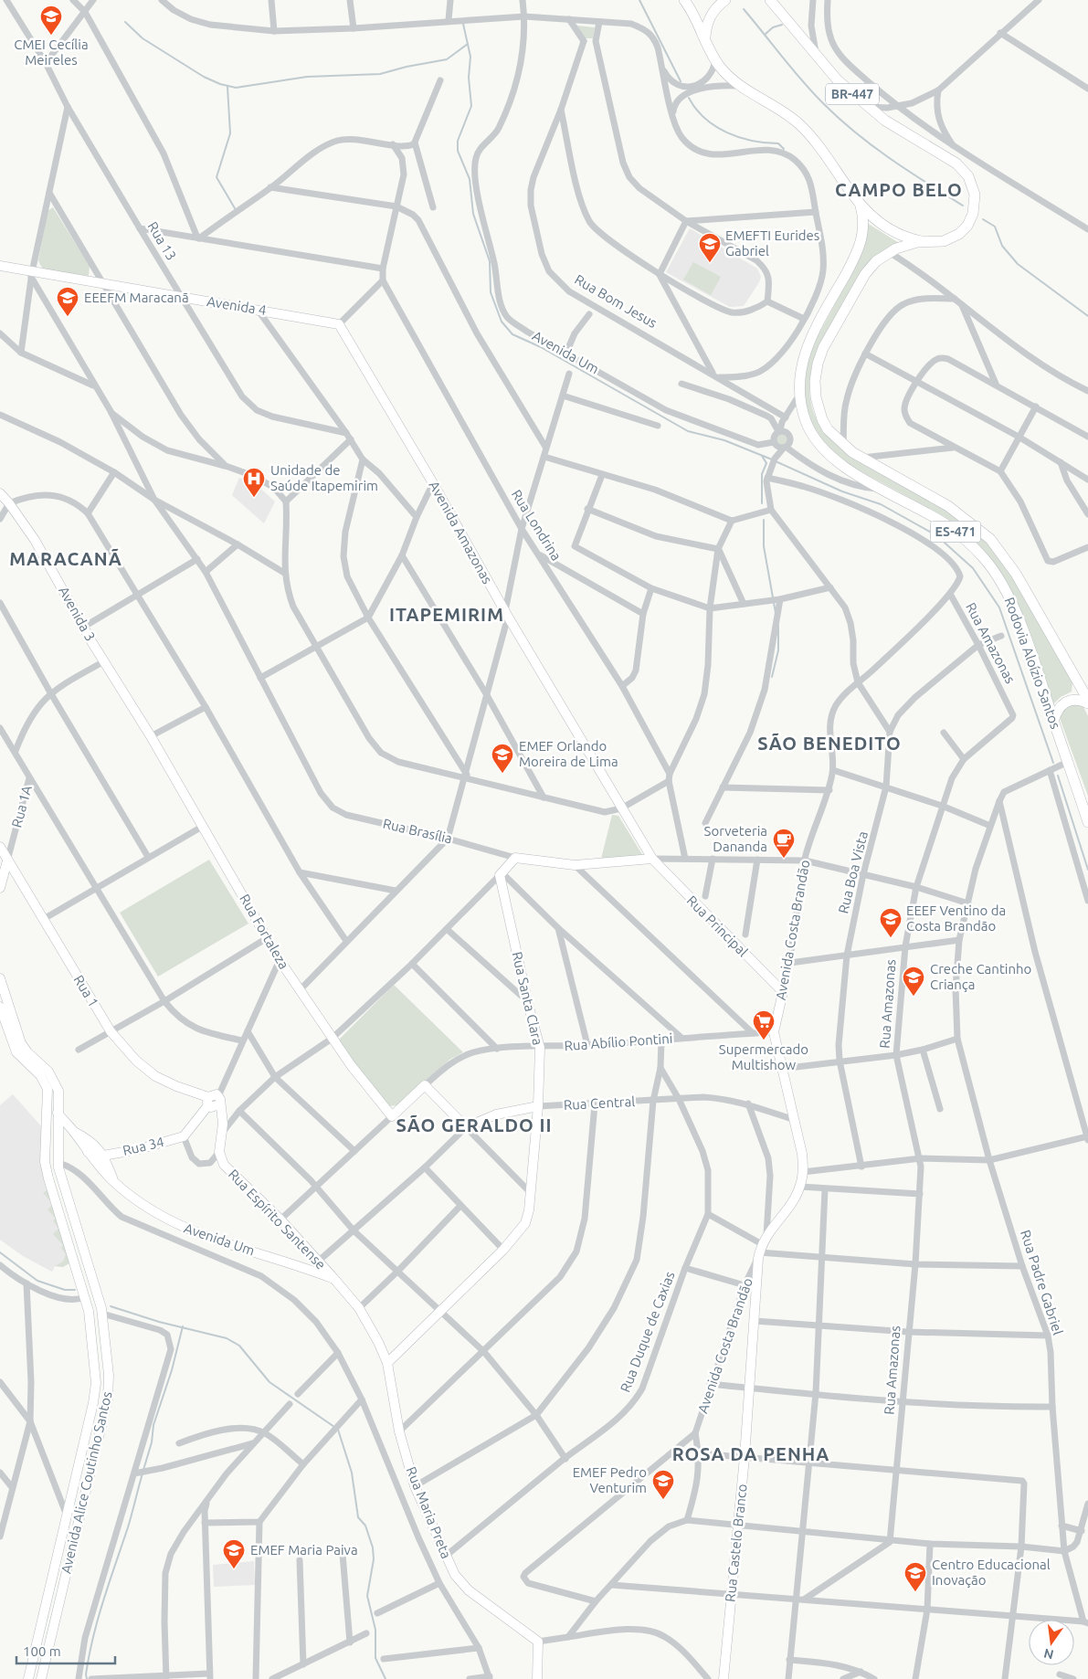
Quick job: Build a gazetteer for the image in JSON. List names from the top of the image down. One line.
{"streets":{"main road":["BR-447","ES-471","Rodovia Aloízio Santos"],"street":["Rua 13","Rua Bom Jesus","Avenida 4","Avenida Um","Rua Londrina","Avenida Amazonas","Avenida 3","Rua Amazonas","Rua 1A","Rua Brasília","Rua Boa Vista","Rua Principal","Avenida Costa Brandão","Rua Fortaleza","Rua 1","Rua Santa Clara","Rua Abílio Pontini","Rua Central","Rua 34","Rua Espírito Santense","Rua Padre Gabriel","Rua Duque de Caxias","Avenida Alice Coutinho Santos","Rua Maria Preta","Rua Castelo Branco"]},"crossings":[["BR-447","Rodovia Aloízio Santos"],["Rua 13","Avenida 4"],["Avenida 4","Avenida Amazonas"],["Avenida Um","Rua 34"],["Avenida Um","Rua Espírito Santense"],["Avenida Um","Avenida Alice Coutinho Santos"],["Avenida Um","Rua Maria Preta"],["Avenida Amazonas","Rua Brasília"],["Avenida Amazonas","Rua Principal"],["Avenida 3","Rua Fortaleza"],["Rua Amazonas","Rua Boa Vista"],["Rua Amazonas","Avenida Costa Brandão"],["Rua 1A","Rua 1"],["Rua Brasília","Rua Principal"],["Rua Principal","Avenida Costa Brandão"],["Avenida Costa Brandão","Rua Abílio Pontini"],["Avenida Costa Brandão","Rua Central"],["Avenida Costa Brandão","Rua Castelo Branco"],["Rua Fortaleza","Rua Abílio Pontini"],["Rua Santa Clara","Rua Abílio Pontini"],["Rua Santa Clara","Rua Central"],["Rua Santa Clara","Rua Maria Preta"],["Rua Abílio Pontini","Rua Espírito Santense"],["Rua Central","Rua Espírito Santense"],["Rua Central","Rua Duque de Caxias"],["Rua Espírito Santense","Rua Maria Preta"],["Rua Duque de Caxias","Rua Maria Preta"]],"districts":["CAMPO BELO","MARACANÃ","ITAPEMIRIM","SÃO BENEDITO","SÃO GERALDO II","ROSA DA PENHA"],"places":{"school or university":["CMEI Cecília Meireles","EMEFTI Eurides Gabriel","EEEFM Maracanã","EMEF Orlando Moreira de Lima","EEEF Ventino da Costa Brandão","Creche Cantinho Criança","EMEF Pedro Venturim","EMEF Maria Paiva","Centro Educacional Inovação"],"hospital":["Unidade de Saúde Itapemirim"],"cafe":["Sorveteria Dananda"],"supermarket":["Supermercado Multishow"]},"scale_bar":"100 m","north":"bottom"}
